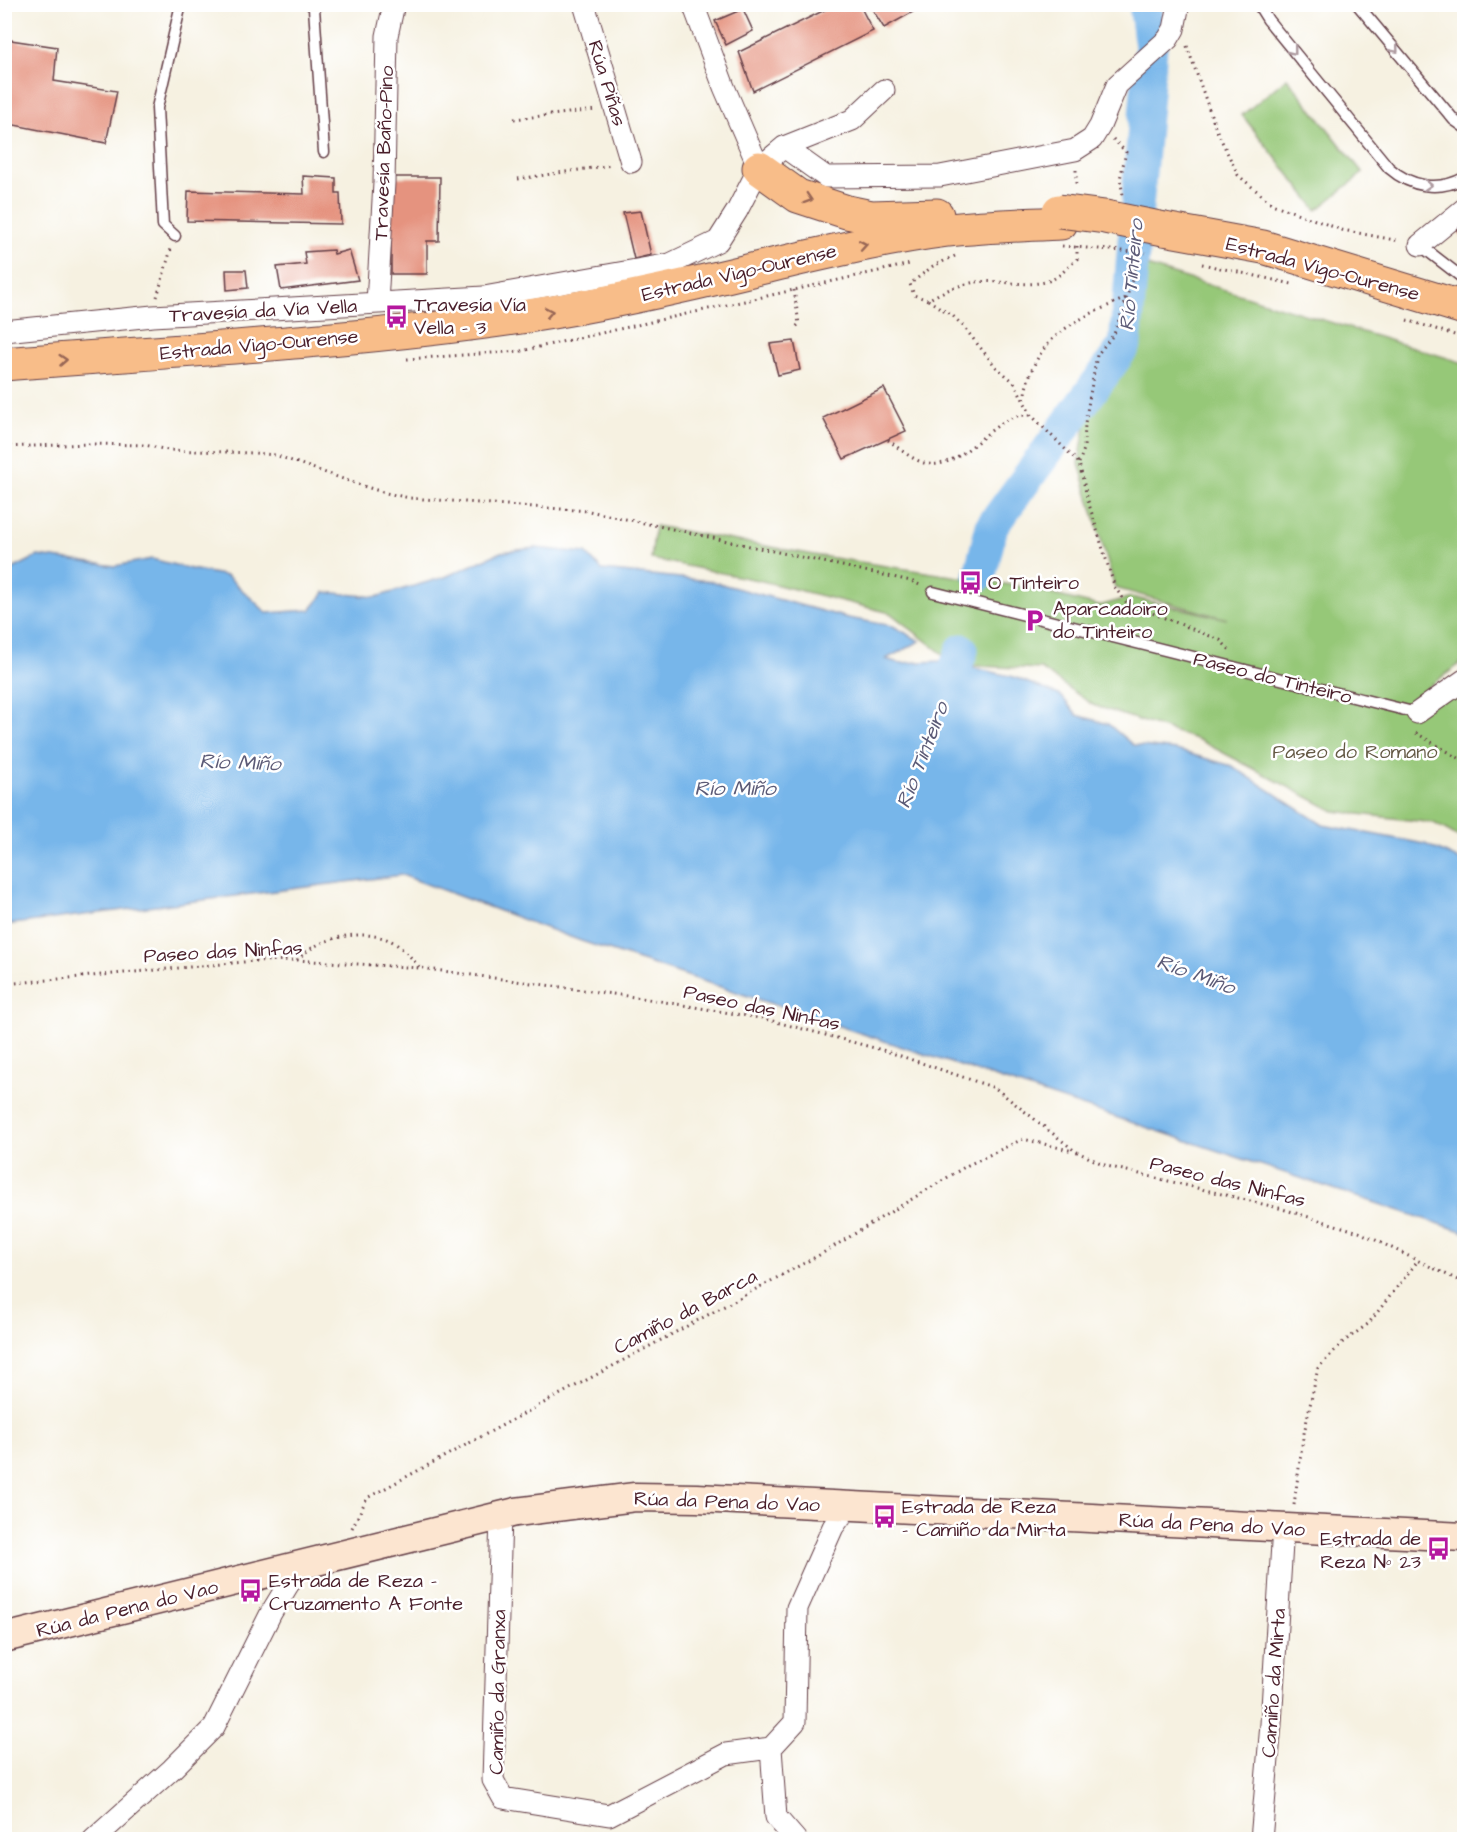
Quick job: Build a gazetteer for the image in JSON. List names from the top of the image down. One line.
{"streets":{"highway":["Estrada Vigo-Ourense"],"main road":["Rúa da Pena do Vao"],"street":["Rúa Piñas","Travesía Baño-Pino","Travesía da Vía Vella","Camiño da Mirta","Camiño da Granxa"],"lane":["Paseo do Tinteiro"],"path":["Paseo das Ninfas","Camiño da Barca"]},"crossings":[["Travesía Baño-Pino","Travesía da Vía Vella"],["Paseo das Ninfas","Camiño da Barca"],["Camiño da Barca","Rúa da Pena do Vao"],["Rúa da Pena do Vao","Camiño da Mirta"],["Rúa da Pena do Vao","Camiño da Granxa"]],"one_way":["Estrada Vigo-Ourense"],"water":["Río Tinteiro","Río Miño"],"parks":["Paseo do Romano"],"places":{"bus stop":["Travesía Vía Vella - 3","O Tinteiro","Estrada de Reza - Camiño da Mirta","Estrada de Reza Nº 23","Estrada de Reza - Cruzamento A Fonte"],"parking":["Aparcadoiro do Tinteiro"]}}
